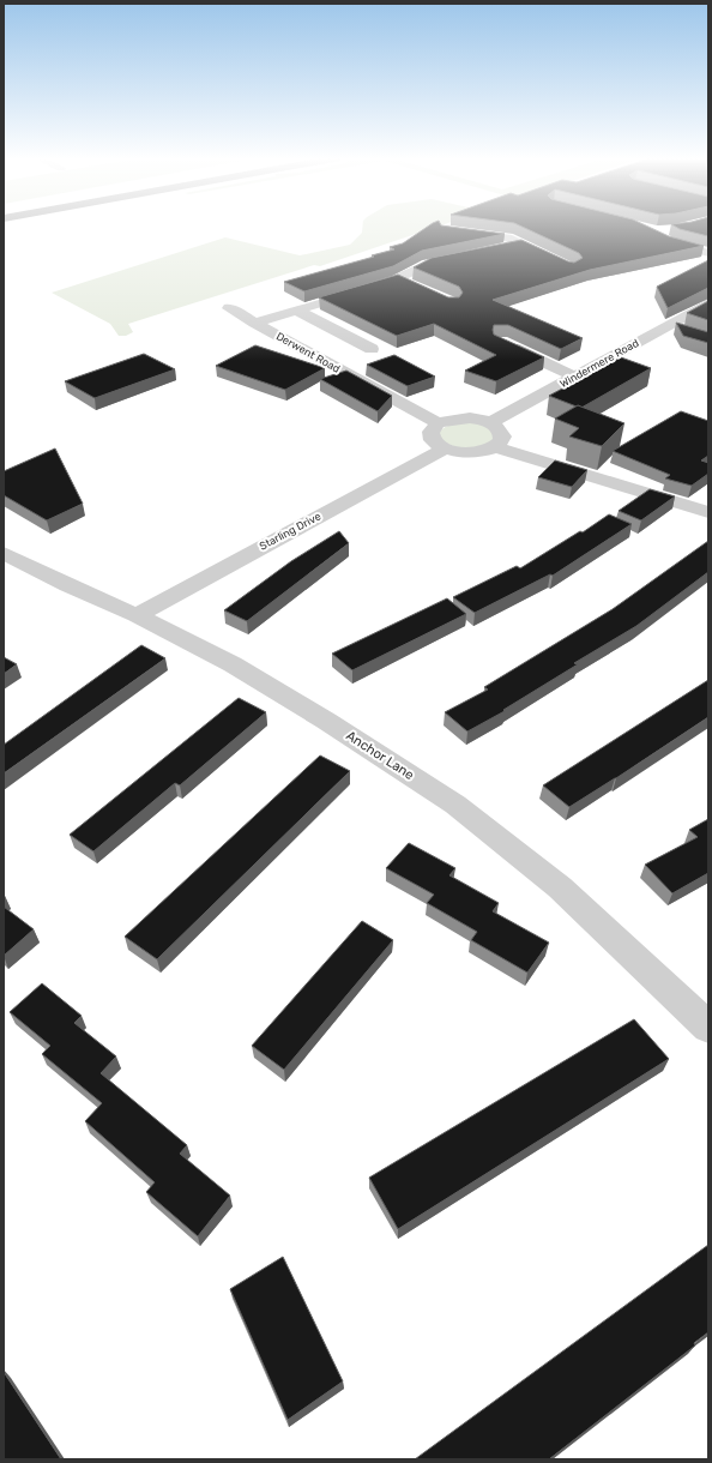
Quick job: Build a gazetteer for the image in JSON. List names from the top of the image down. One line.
{"streets":{"street":["Derwent Road","Windermere Road","Starling Drive","Anchor Lane"]},"crossings":[["Starling Drive","Anchor Lane"]]}
